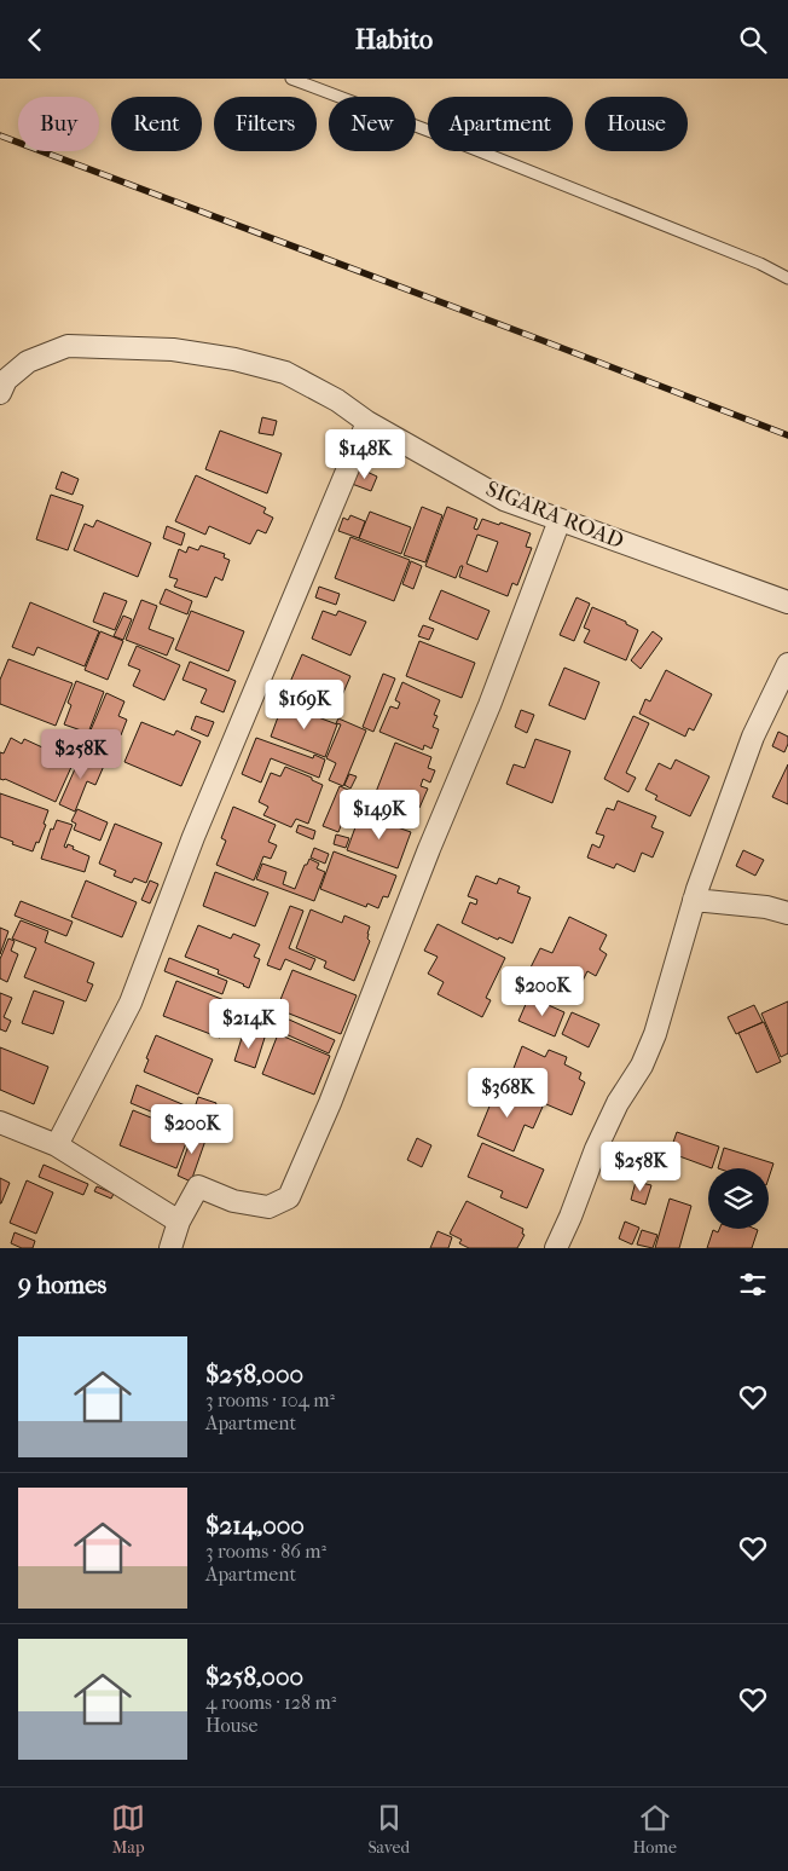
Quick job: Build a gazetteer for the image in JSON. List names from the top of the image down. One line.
{"streets":{"street":["SIGARA ROAD"]},"page":{"header":"Habito","chip":["Buy","Rent","Filters","New","Apartment","House"],"price":["$148K","$169K","$258K","$149K","$200K","$214K","$368K","$200K","$258K"],"heading":"9 homes","list":[{"name":"$258,000","note":"3 rooms · 104 m² · Apartment"},{"name":"$214,000","note":"3 rooms · 86 m² · Apartment"},{"name":"$258,000","note":"4 rooms · 128 m² · House"}],"tabs":["Map","Saved","Home"]}}
